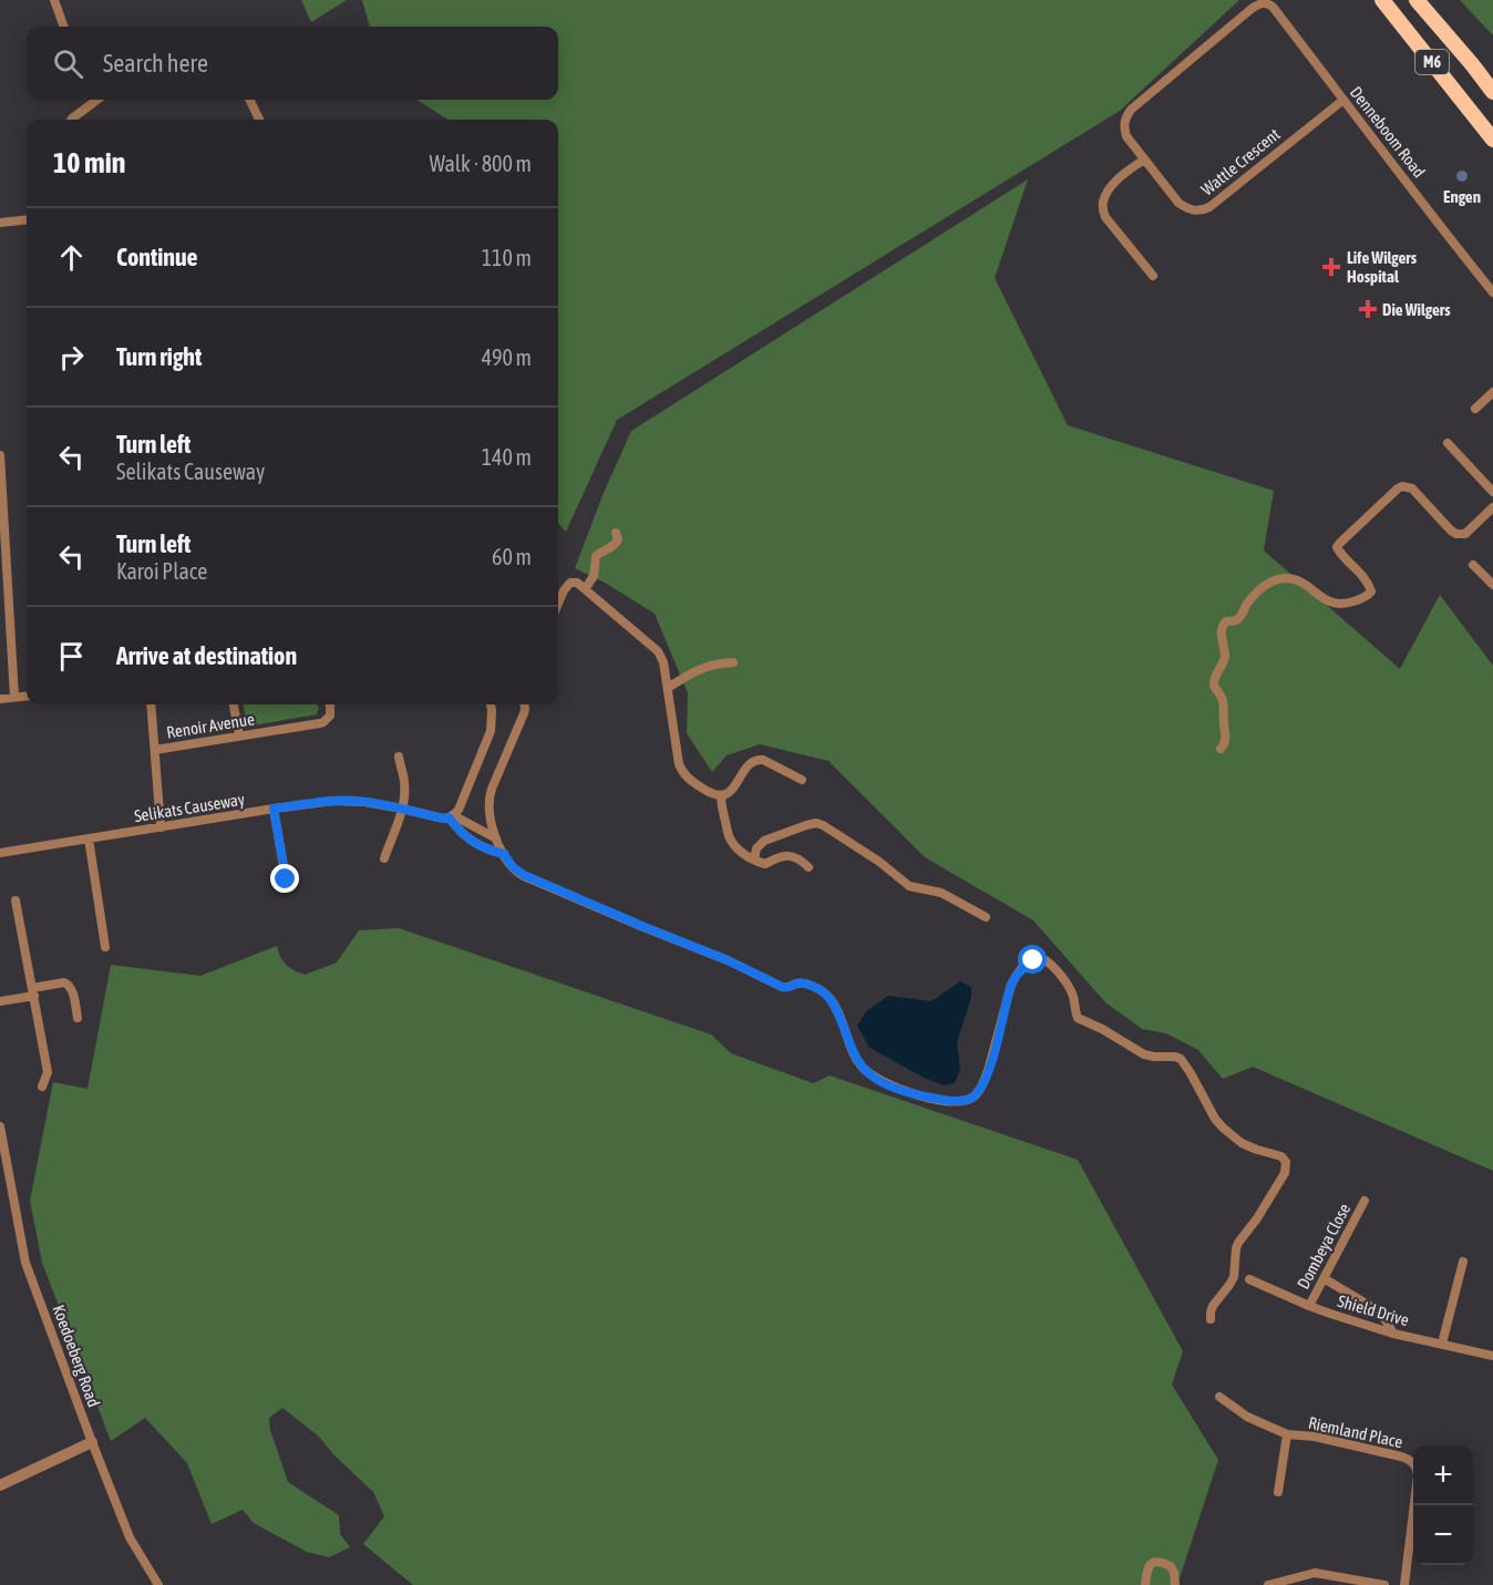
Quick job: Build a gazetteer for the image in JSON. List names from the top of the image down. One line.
{"streets":{"main road":["M6"],"street":["Denneboom Road","Wattle Crescent","Renoir Avenue","Selikats Causeway","Dombeya Close","Shield Drive","Koedoeberg Road","Riemland Place"]},"crossings":[["Denneboom Road","Wattle Crescent"],["Dombeya Close","Shield Drive"]],"places":{"other":["Engen"],"health":["Life Wilgers Hospital","Die Wilgers"]},"page":{"search":"Search here","heading":["10 min","Walk · 800 m"],"list":[["Continue","110 m"],["Turn right","490 m"],["Turn left","Selikats Causeway","140 m"],["Turn left","Karoi Place","60 m"],"Arrive at destination"],"map_buttons":["+","−"]}}
